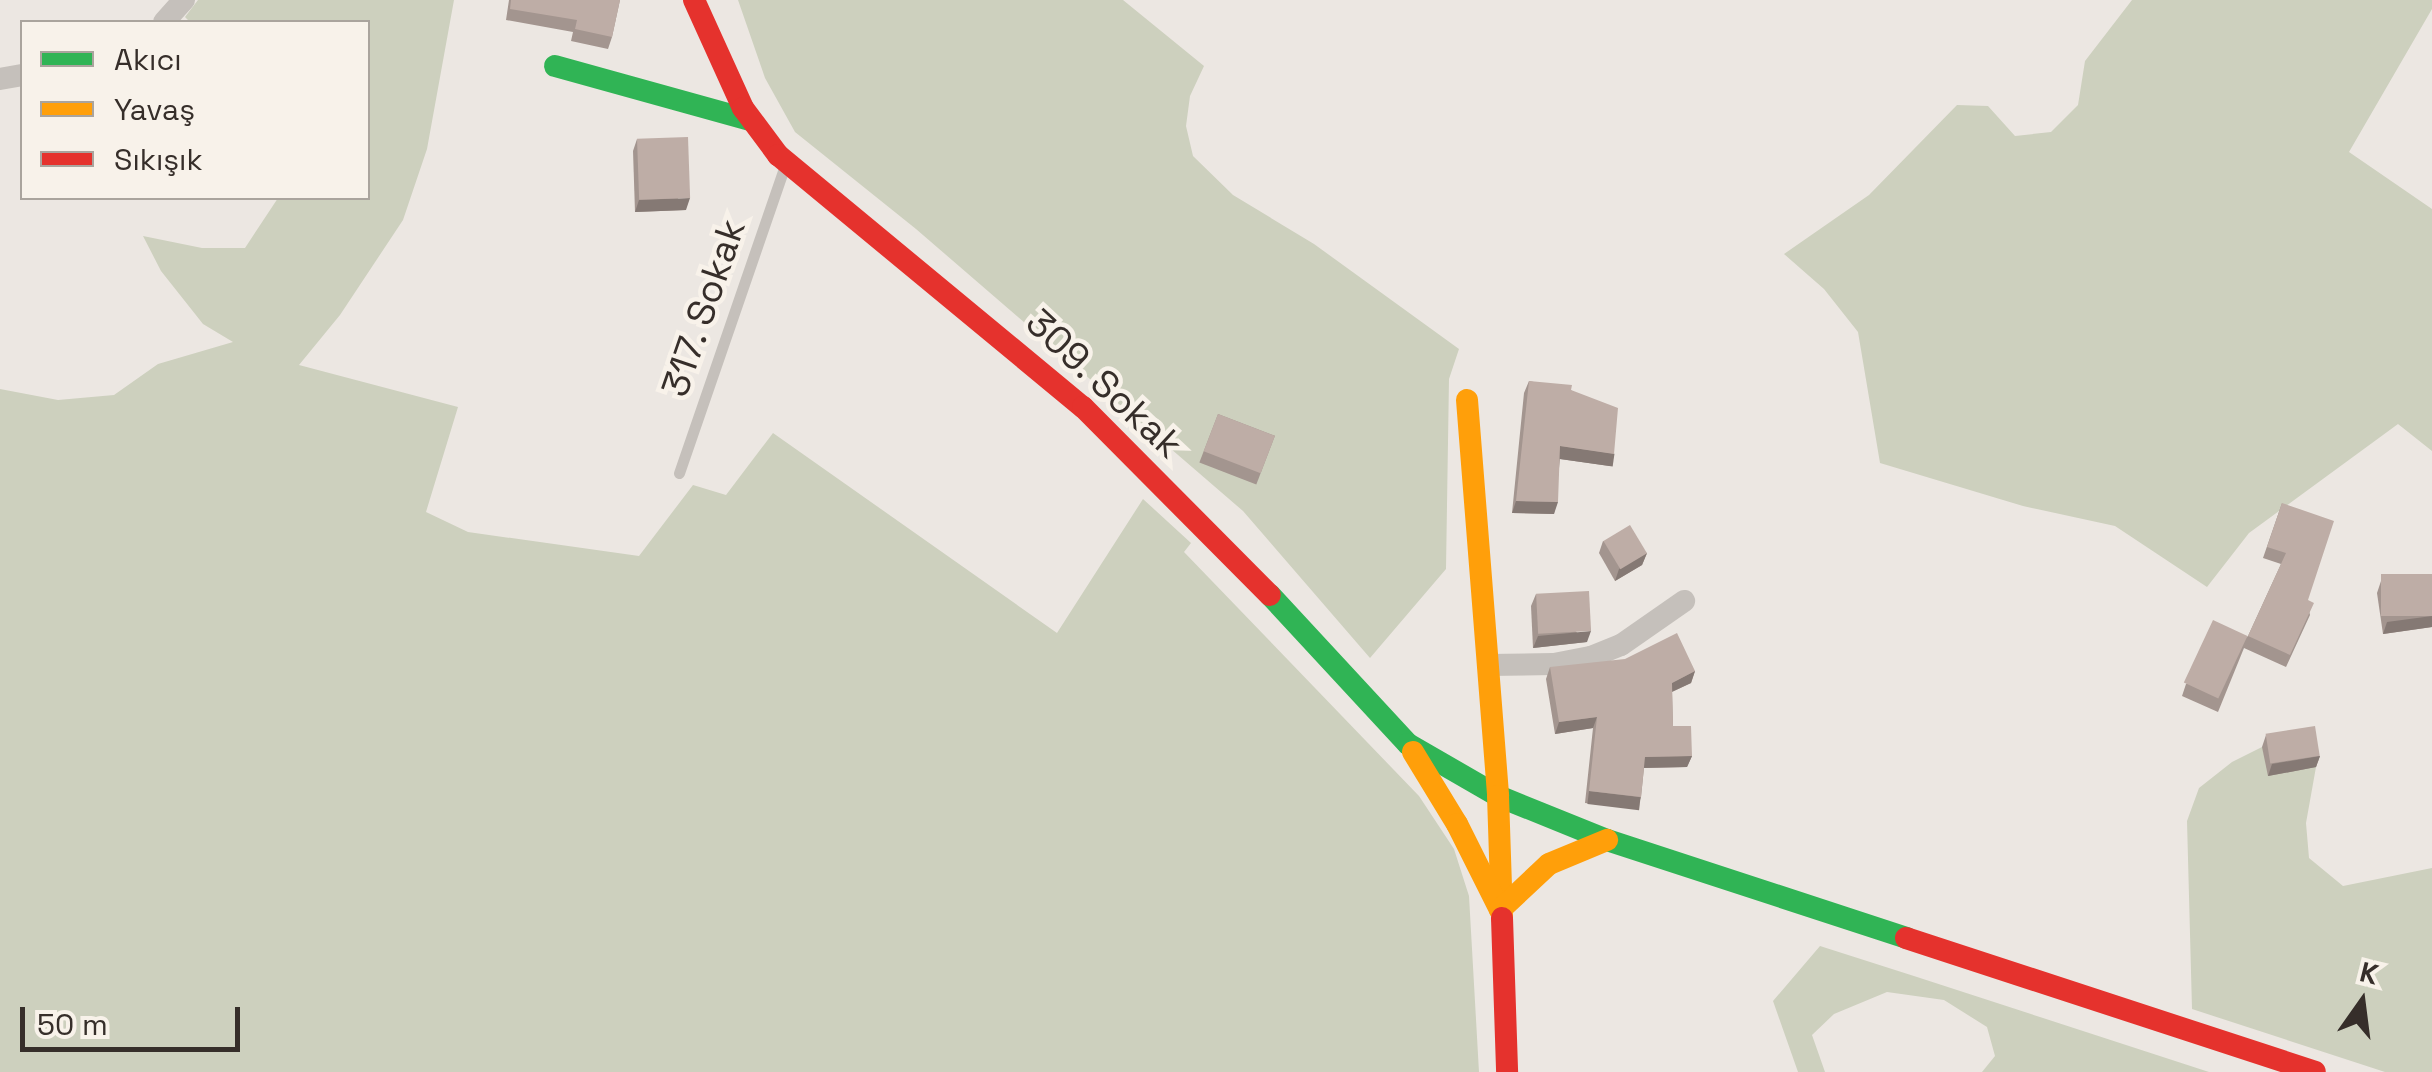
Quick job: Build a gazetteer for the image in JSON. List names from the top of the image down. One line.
{"streets":{"street":["309. Sokak"],"lane":["317. Sokak"]},"crossings":[["317. Sokak","309. Sokak"]],"legend":["Akıcı","Yavaş","Sıkışık"],"scale_bar":"50 m","north":"top"}
